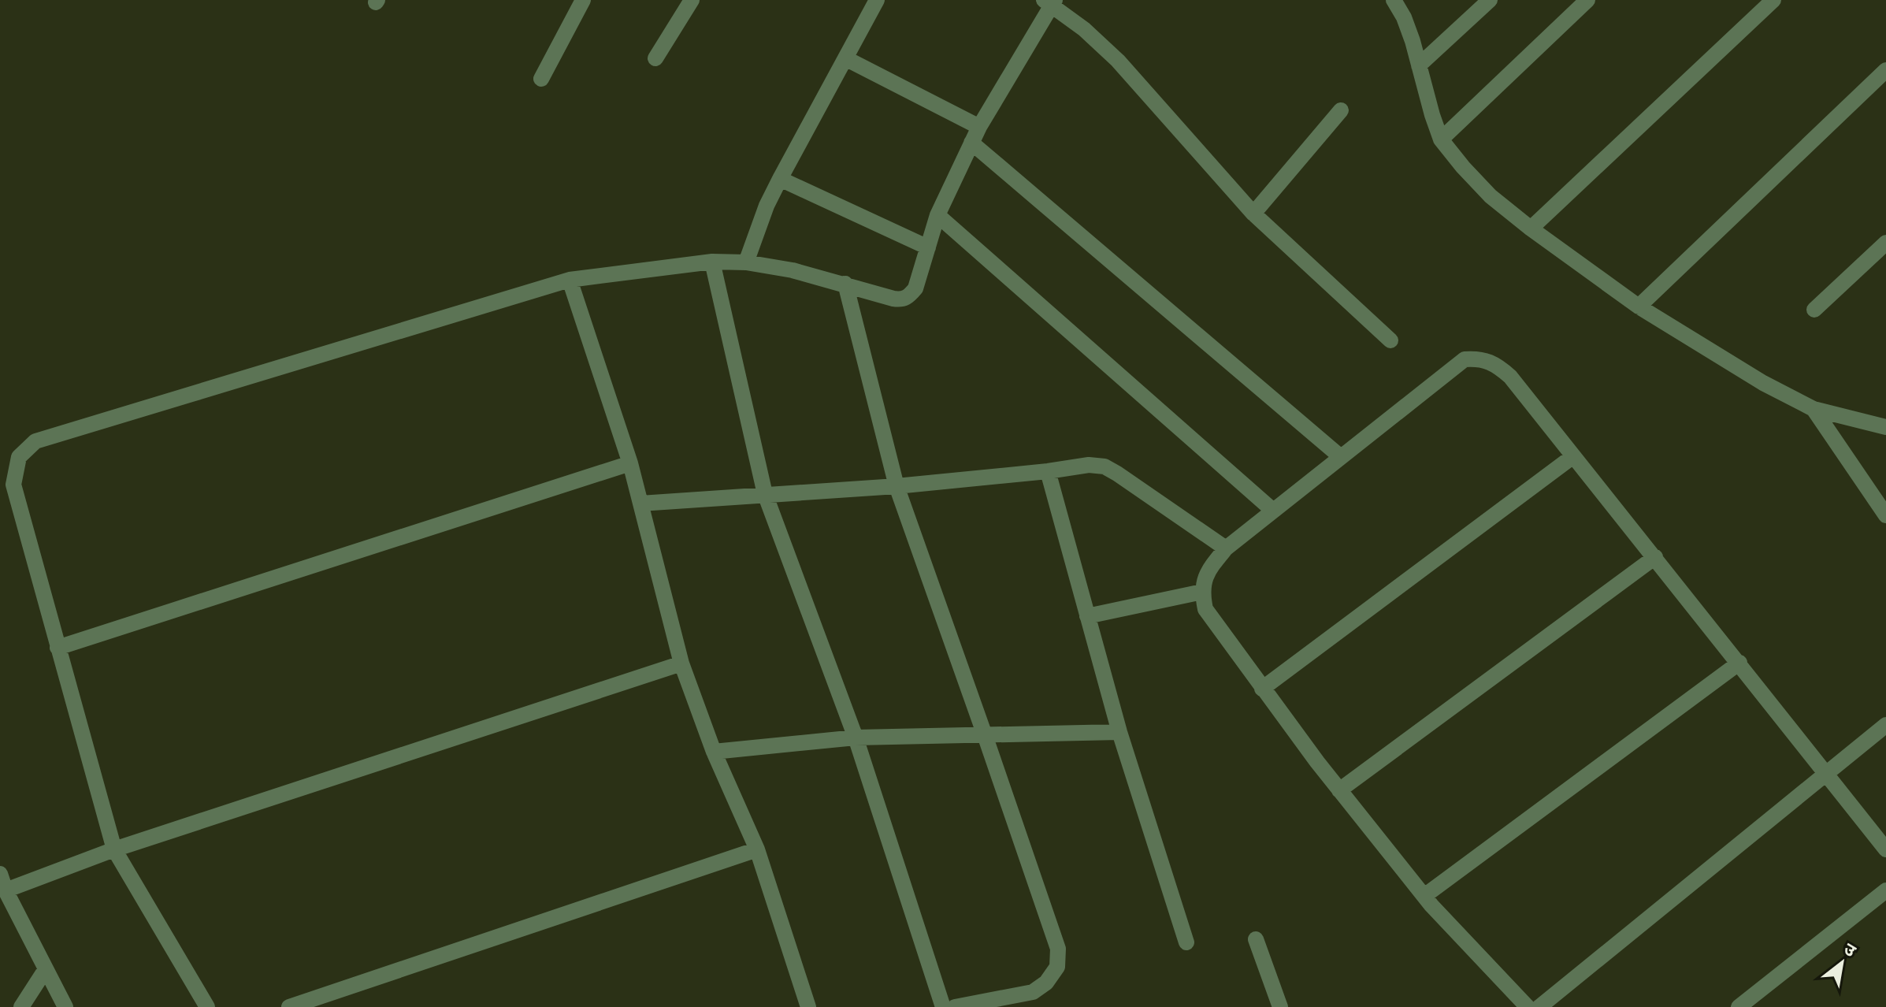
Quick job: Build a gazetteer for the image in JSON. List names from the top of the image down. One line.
{"north":"top right"}
